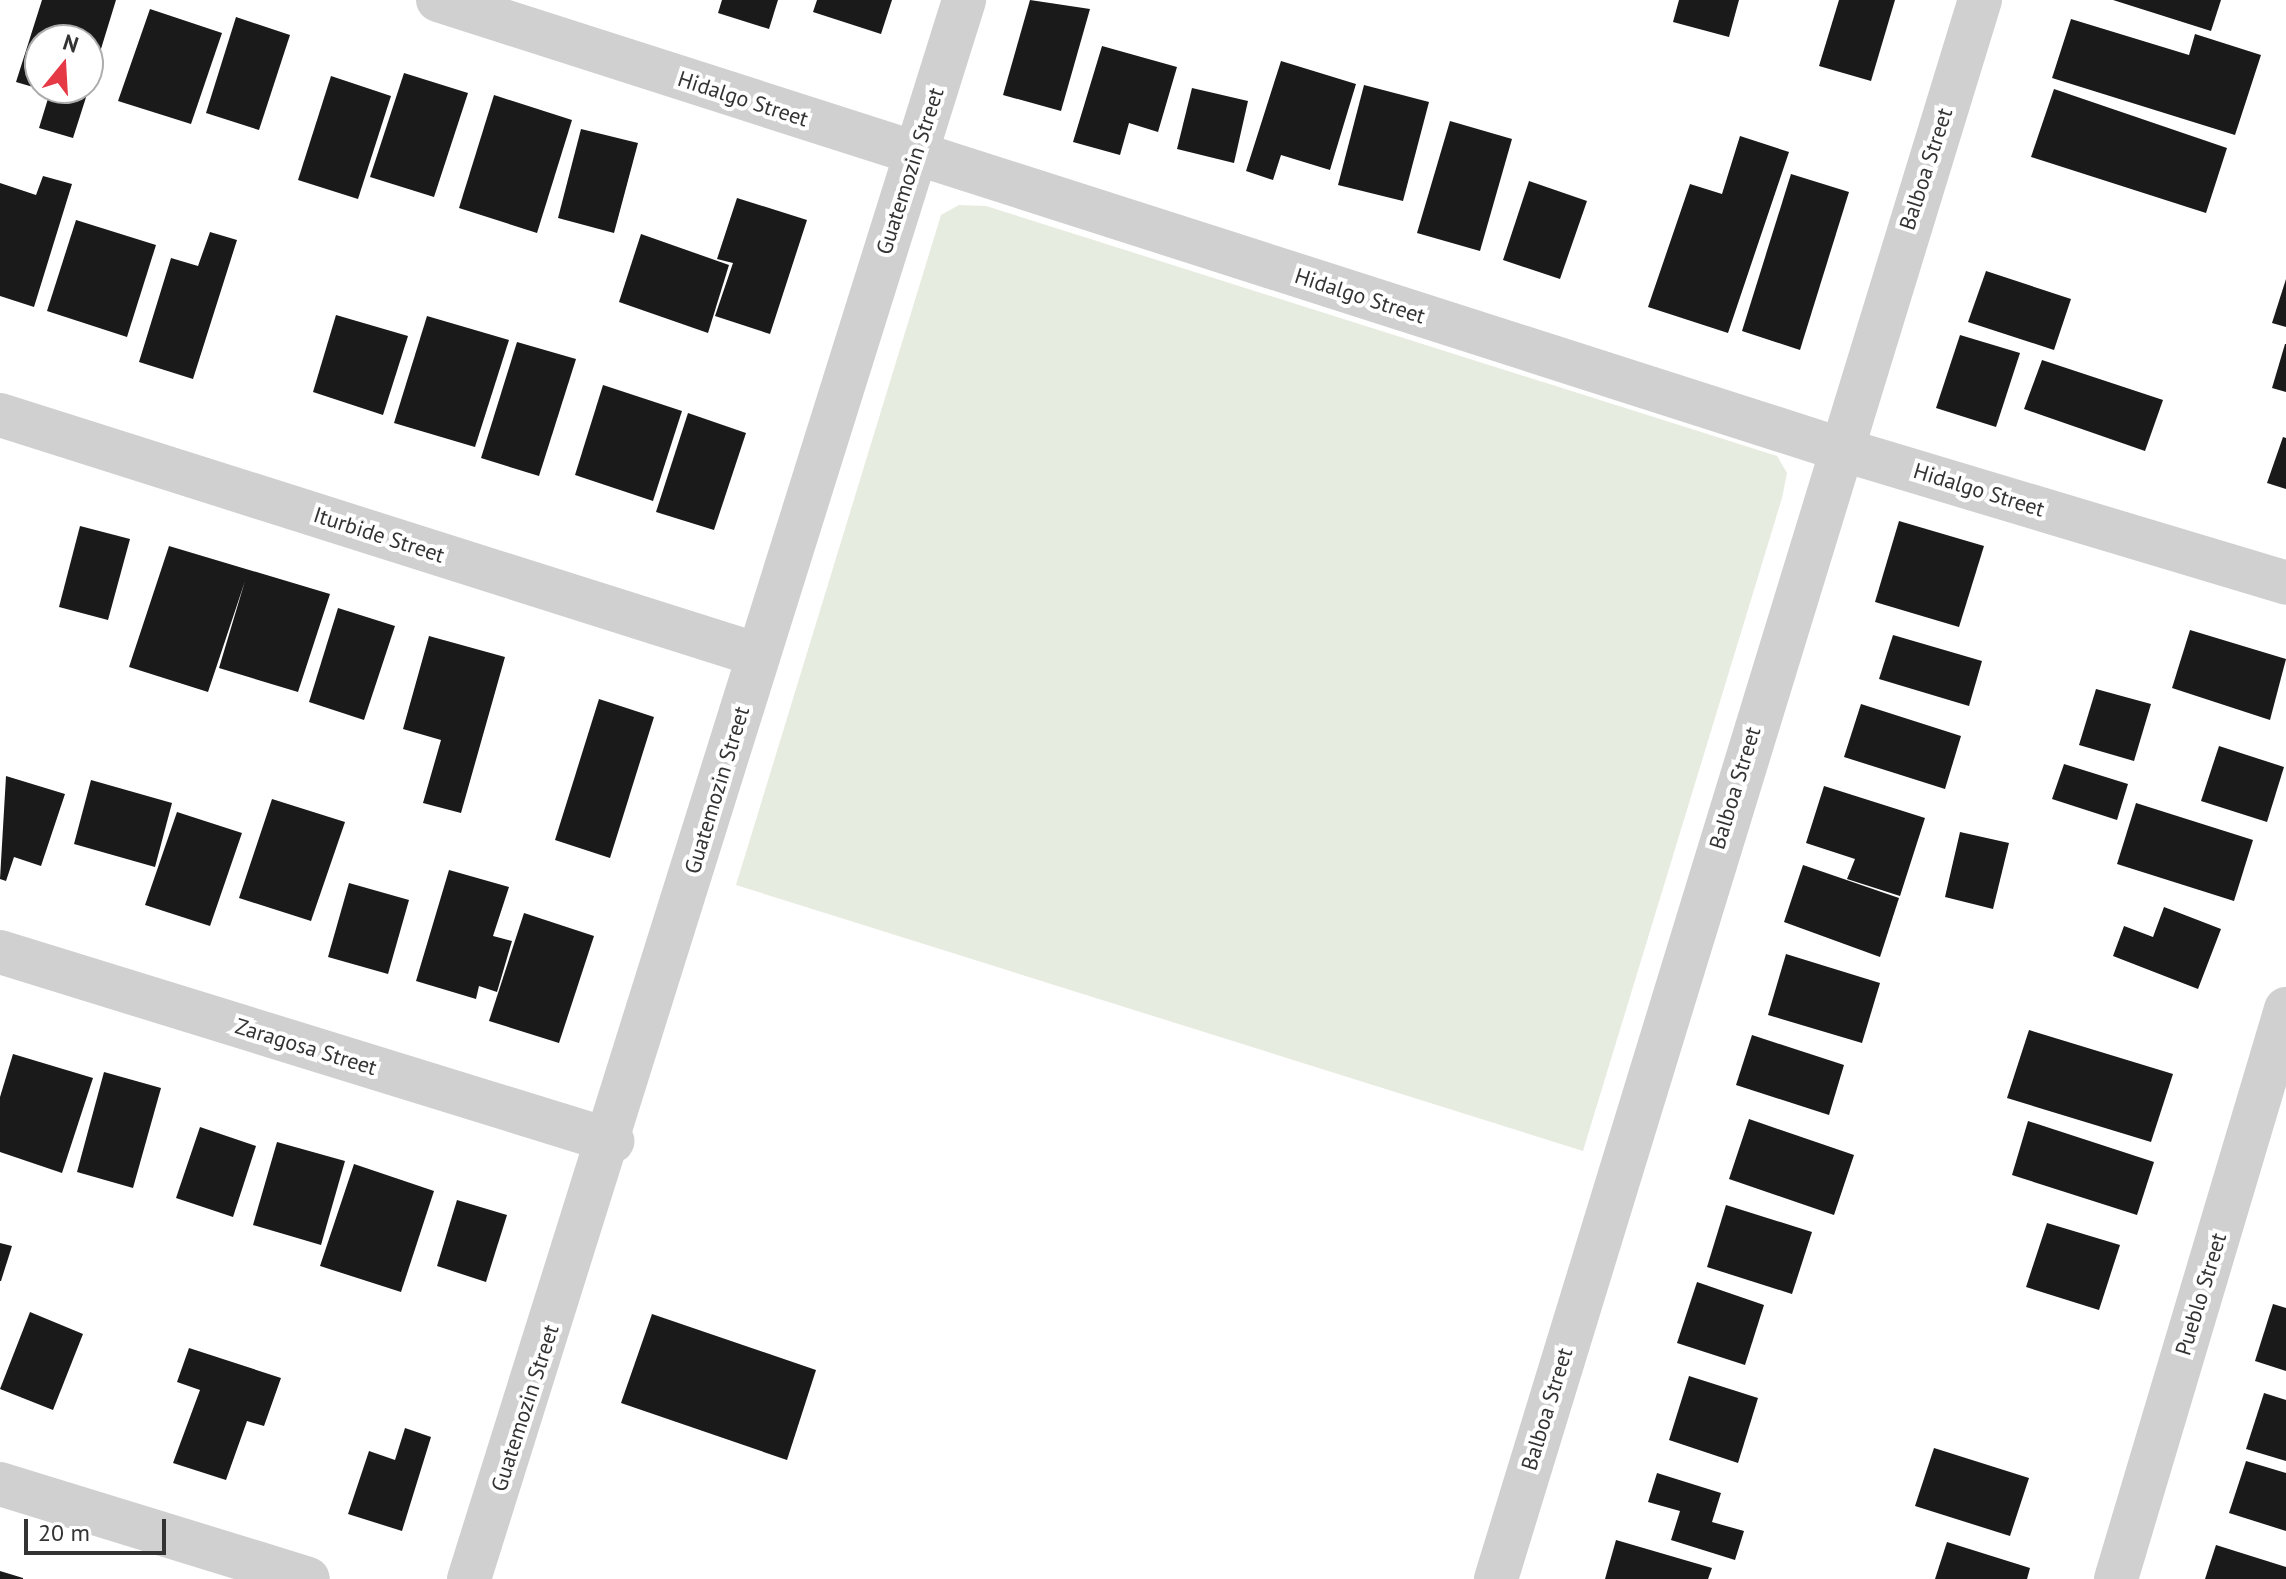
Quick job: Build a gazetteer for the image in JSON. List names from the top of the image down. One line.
{"streets":{"street":["Hidalgo Street","Balboa Street","Guatemozin Street","Iturbide Street","Zaragosa Street","Pueblo Street"]},"crossings":[["Hidalgo Street","Balboa Street"],["Hidalgo Street","Guatemozin Street"],["Guatemozin Street","Iturbide Street"],["Guatemozin Street","Zaragosa Street"]],"scale_bar":"20 m","north":"top"}
